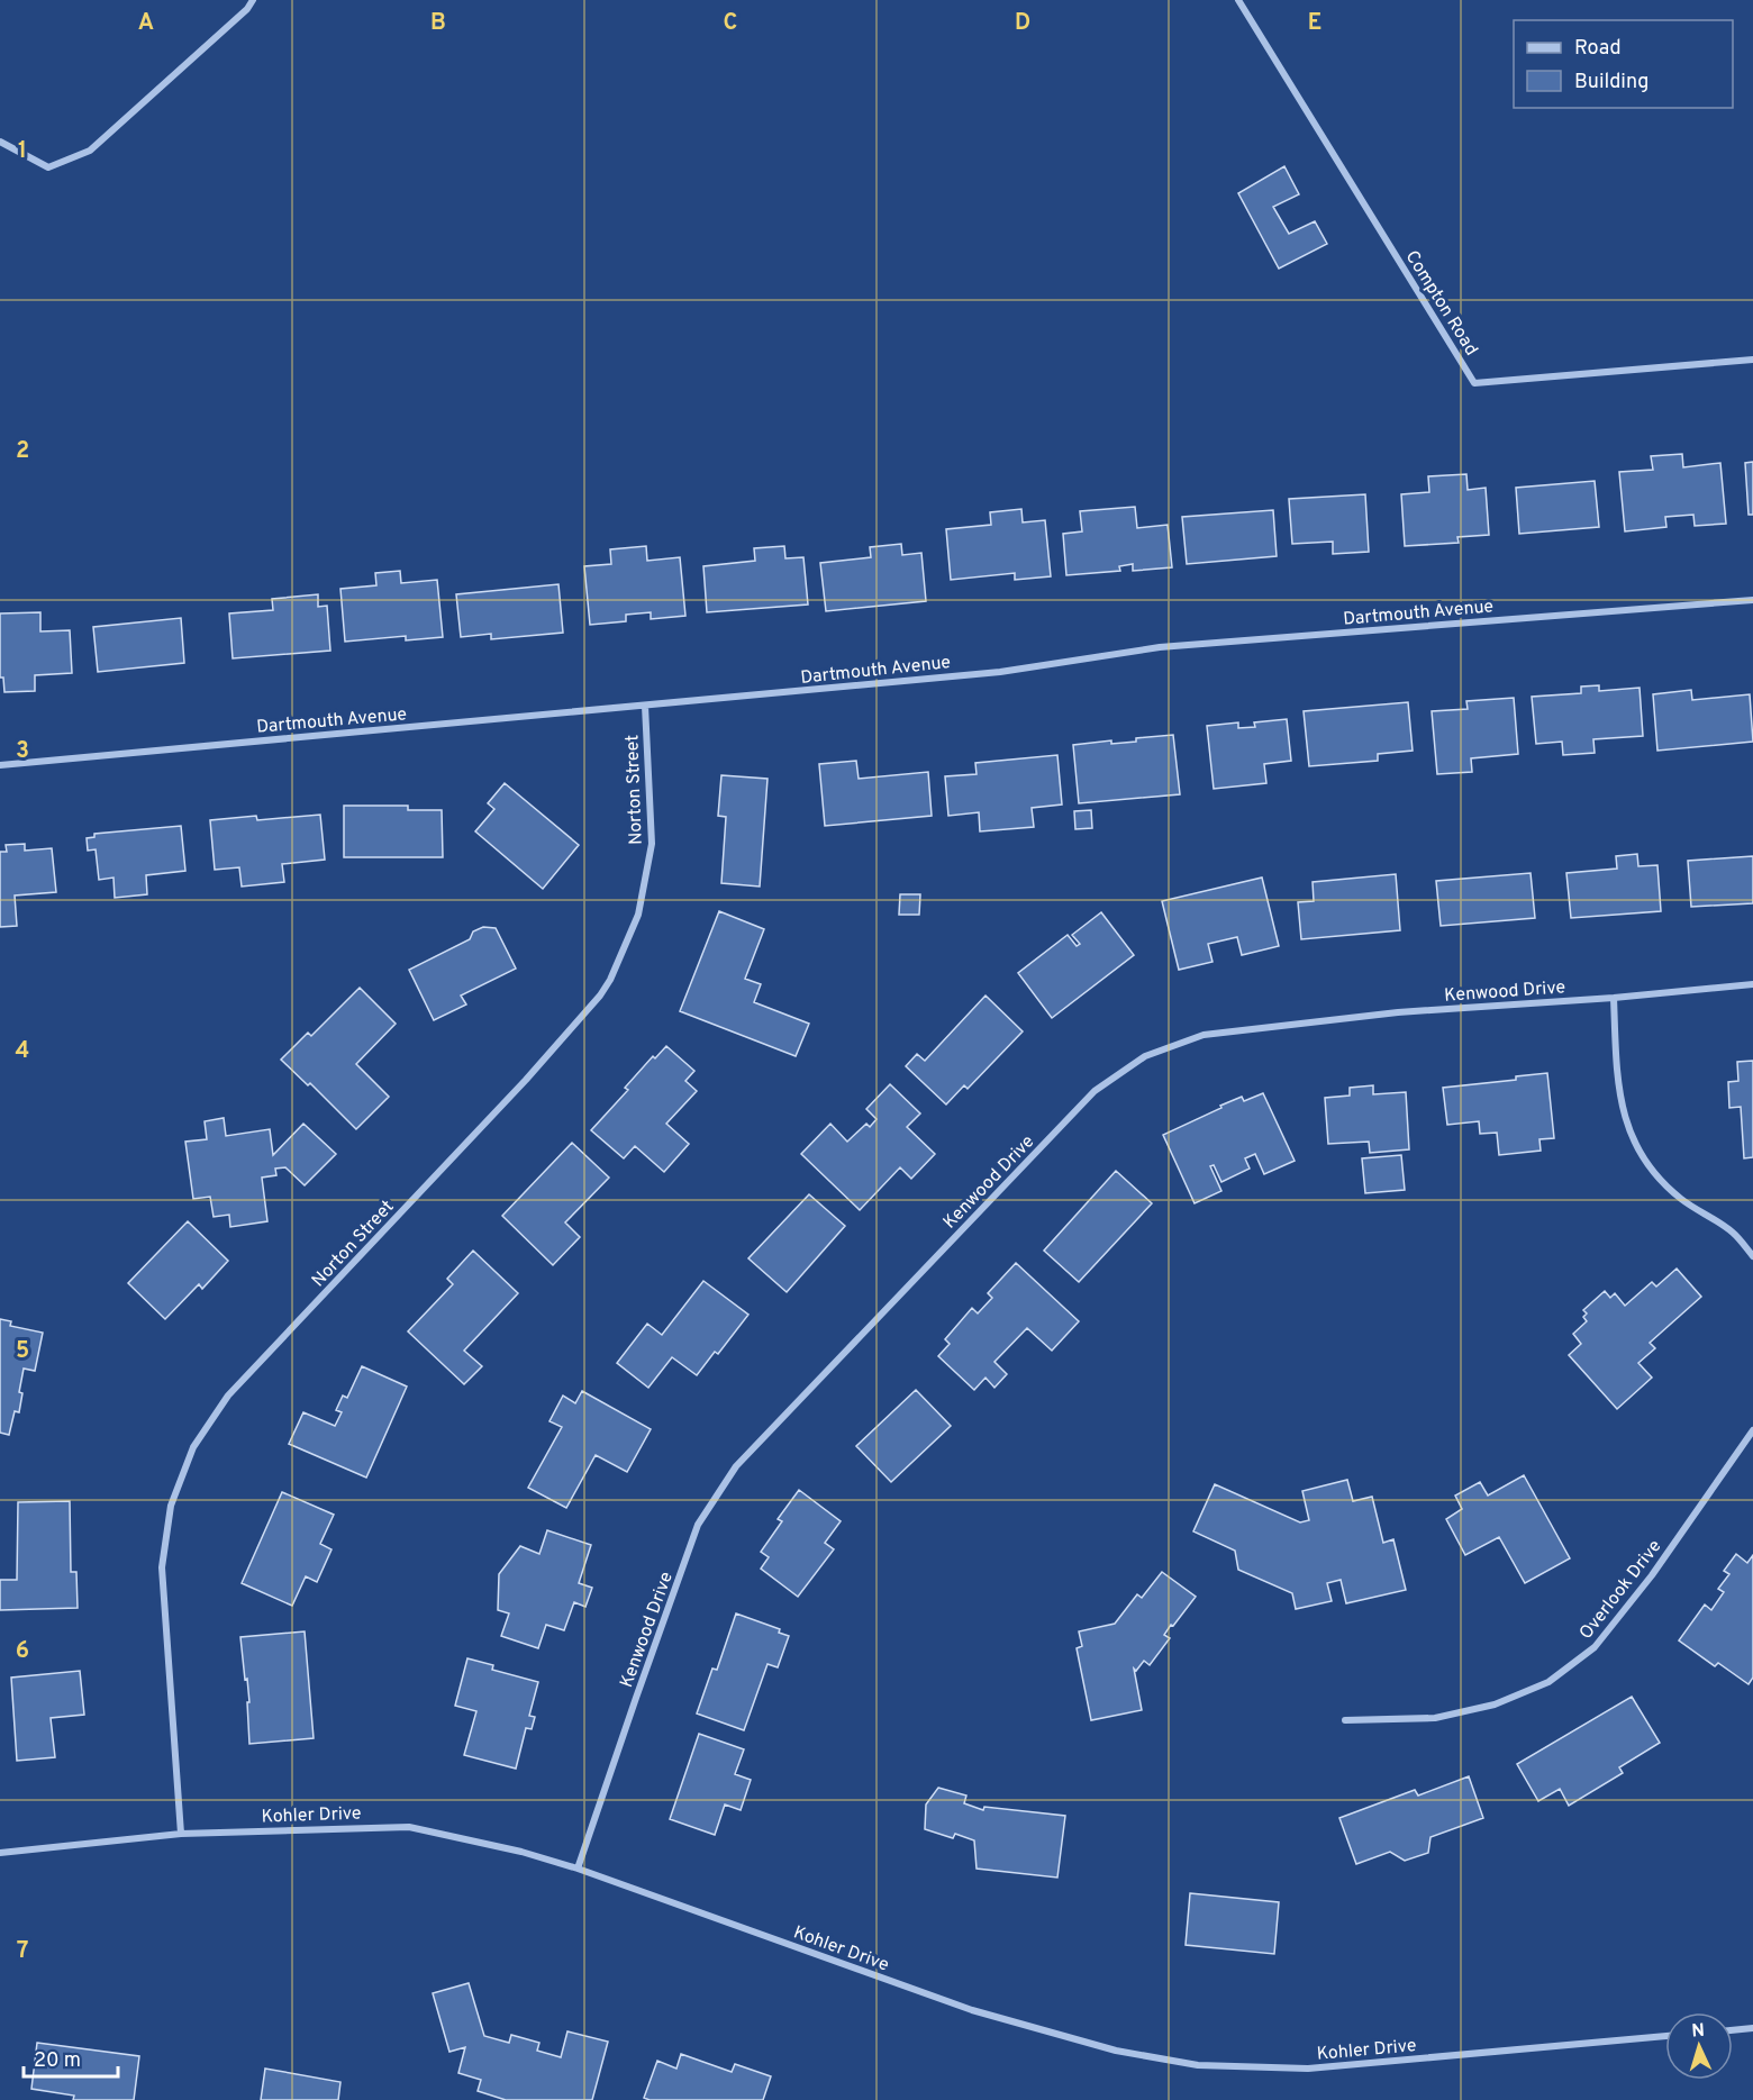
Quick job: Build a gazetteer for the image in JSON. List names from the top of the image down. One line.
{"streets":{"street":["Compton Road","Dartmouth Avenue","Norton Street","Kenwood Drive","Overlook Drive","Kohler Drive"]},"crossings":[["Dartmouth Avenue","Norton Street"],["Norton Street","Kohler Drive"],["Kenwood Drive","Kohler Drive"]],"legend":["Road","Building"],"scale_bar":"20 m","north":"top","grid":{"columns":["A","B","C","D","E"],"rows":["1","2","3","4","5","6","7"]}}
